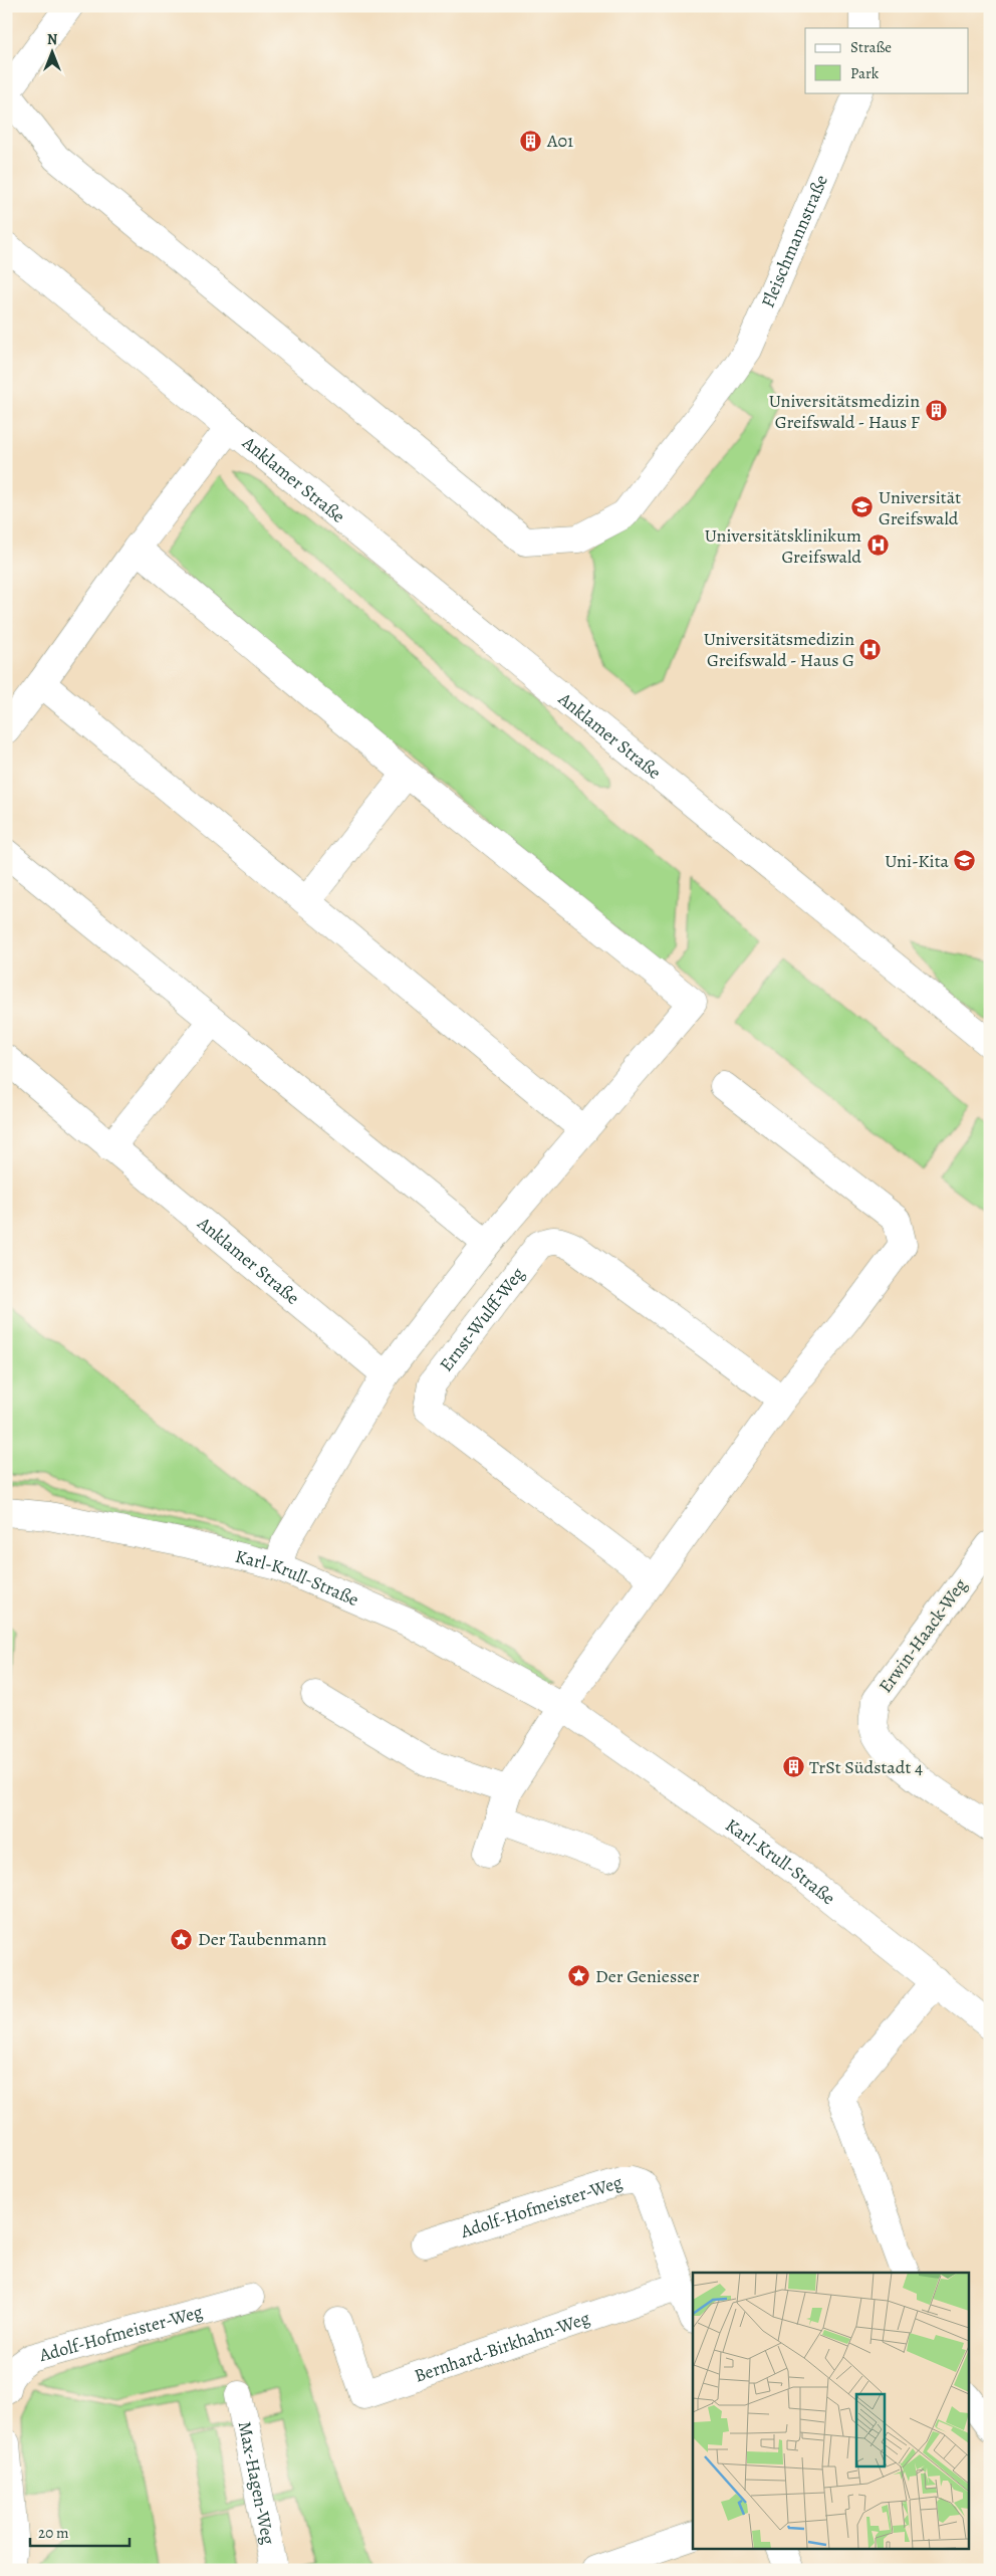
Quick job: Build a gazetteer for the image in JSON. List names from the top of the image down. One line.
{"streets":{"street":["Fleischmannstraße","Anklamer Straße","Ernst-Wulff-Weg","Karl-Krull-Straße","Erwin-Haack-Weg","Adolf-Hofmeister-Weg","Bernhard-Birkhahn-Weg","Max-Hagen-Weg"]},"crossings":[["Adolf-Hofmeister-Weg","Bernhard-Birkhahn-Weg"]],"places":{"building":["A01","Universitätsmedizin Greifswald - Haus F","TrSt Südstadt 4"],"school or university":["Universität Greifswald","Uni-Kita"],"hospital":["Universitätsklinikum Greifswald","Universitätsmedizin Greifswald - Haus G"],"place":["Der Taubenmann","Der Geniesser"]},"legend":["Straße","Park"],"scale_bar":"20 m","north":"top"}
